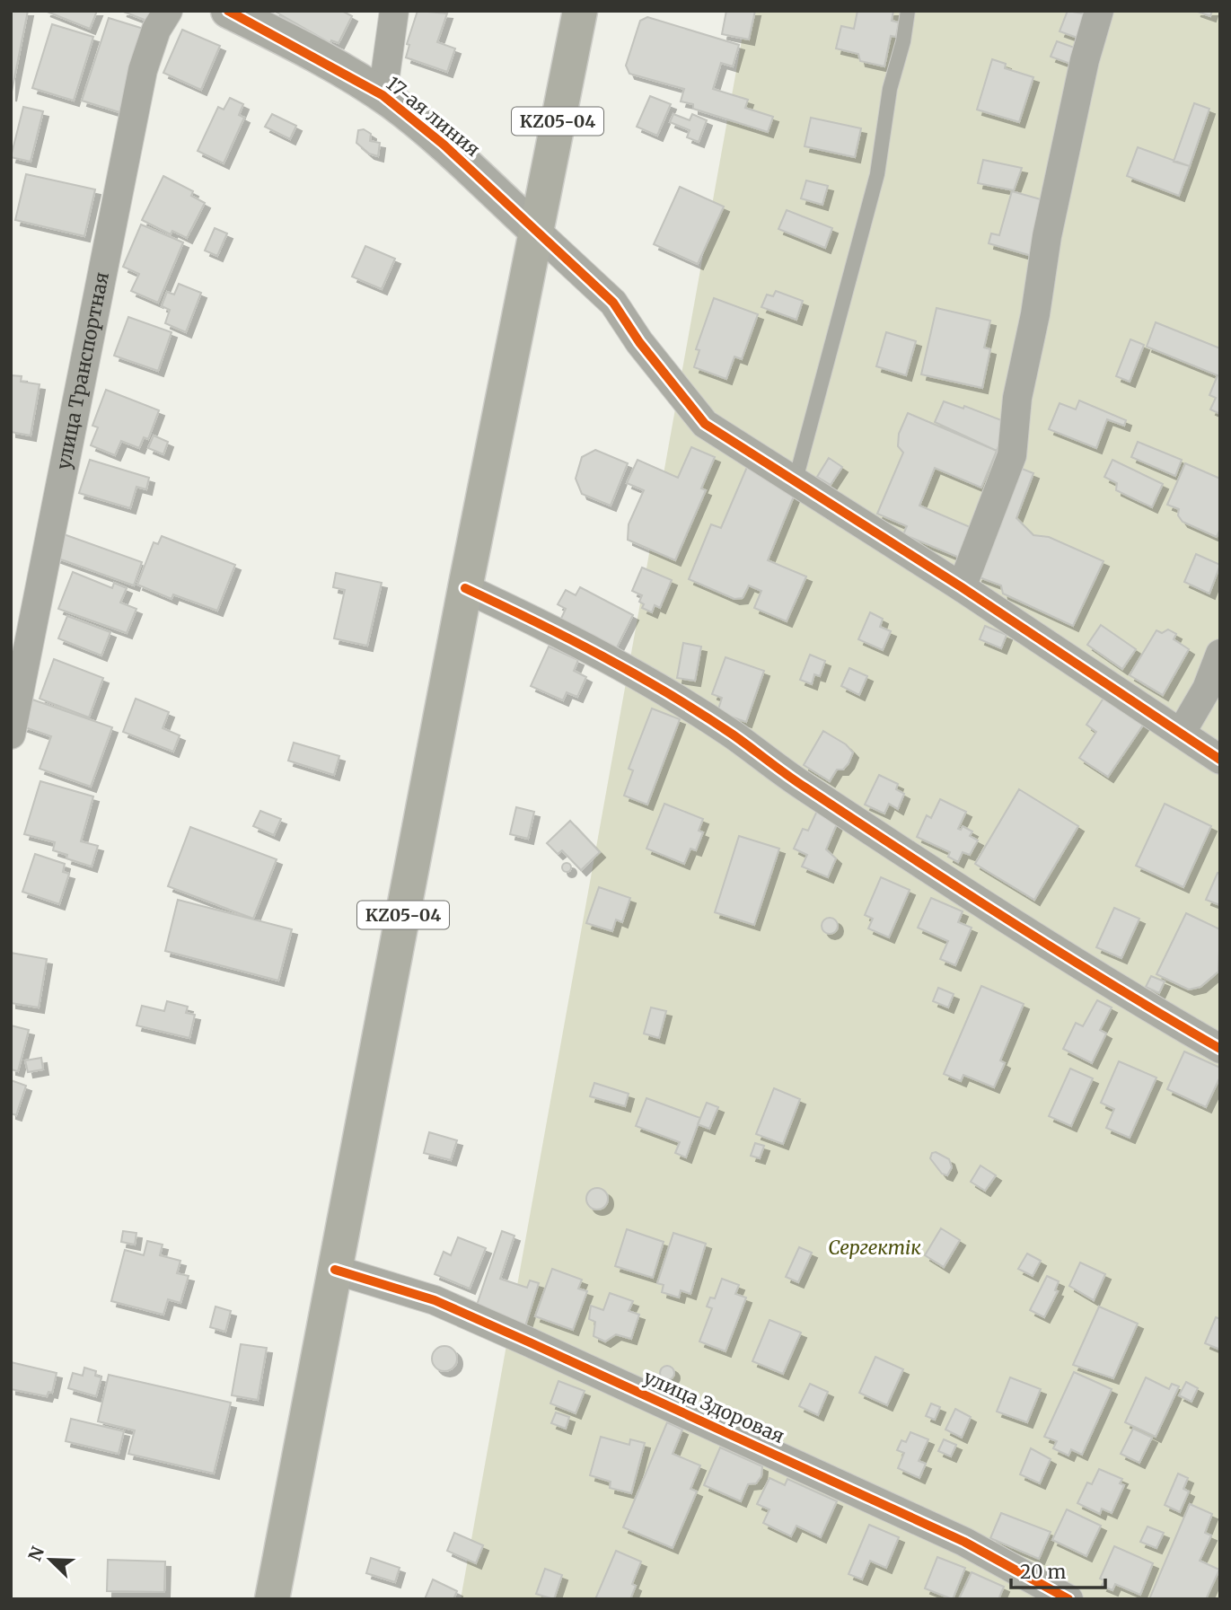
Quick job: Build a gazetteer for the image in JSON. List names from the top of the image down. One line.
{"streets":{"main road":["KZ05-04"],"street":["17-ая линия","улица Транспортная","улица Здоровая"]},"crossings":[["17-ая линия","KZ05-04"],["KZ05-04","улица Здоровая"]],"parks":["Сергектік"],"scale_bar":"20 m","north":"top left"}
